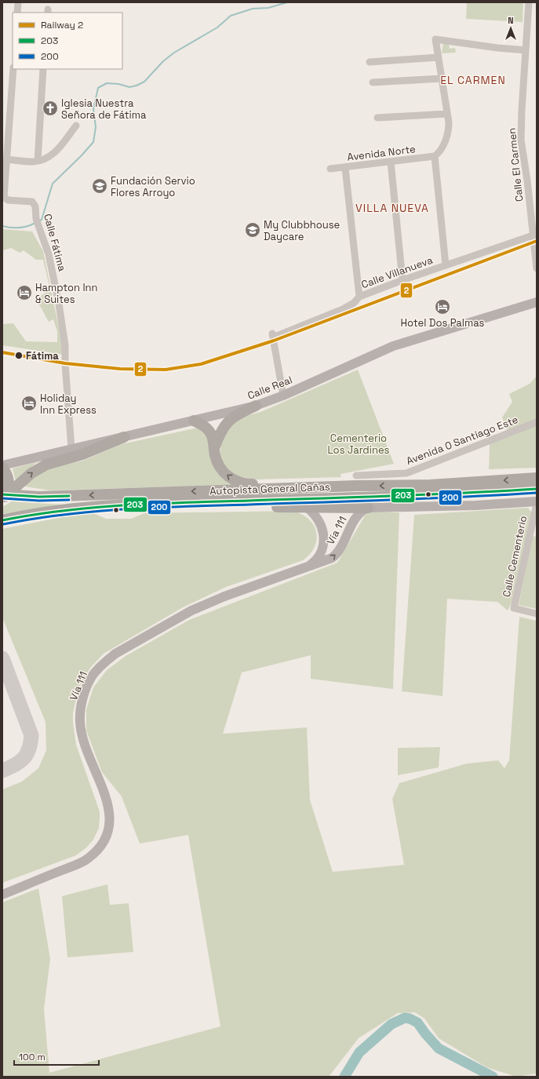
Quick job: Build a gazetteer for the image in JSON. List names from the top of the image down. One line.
{"streets":{"highway":["Autopista General Cañas"],"main road":["Calle Real","Vía 111"],"street":["Avenida Norte","Calle El Carmen","Calle Fátima","Calle Villanueva","Avenida 0 Santiago Este","Calle Cementerio"]},"crossings":[["Calle El Carmen","Calle Villanueva"],["Calle Fátima","Calle Real"],["Calle Villanueva","Calle Real"],["Avenida 0 Santiago Este","Autopista General Cañas"]],"districts":["EL CARMEN","VILLA NUEVA"],"parks":["Cementerio Los Jardines"],"places":{"church":["Iglesia Nuestra Señora de Fátima"],"school or university":["Fundación Servio Flores Arroyo","My Clubbhouse Daycare"],"hotel":["Hampton Inn & Suites","Hotel Dos Palmas","Holiday Inn Express"],"other":["Fátima"]},"lines":["rail line 2","transit line 203","transit line 200"],"legend":["Railway 2","203","200"],"scale_bar":"100 m","north":"top"}
